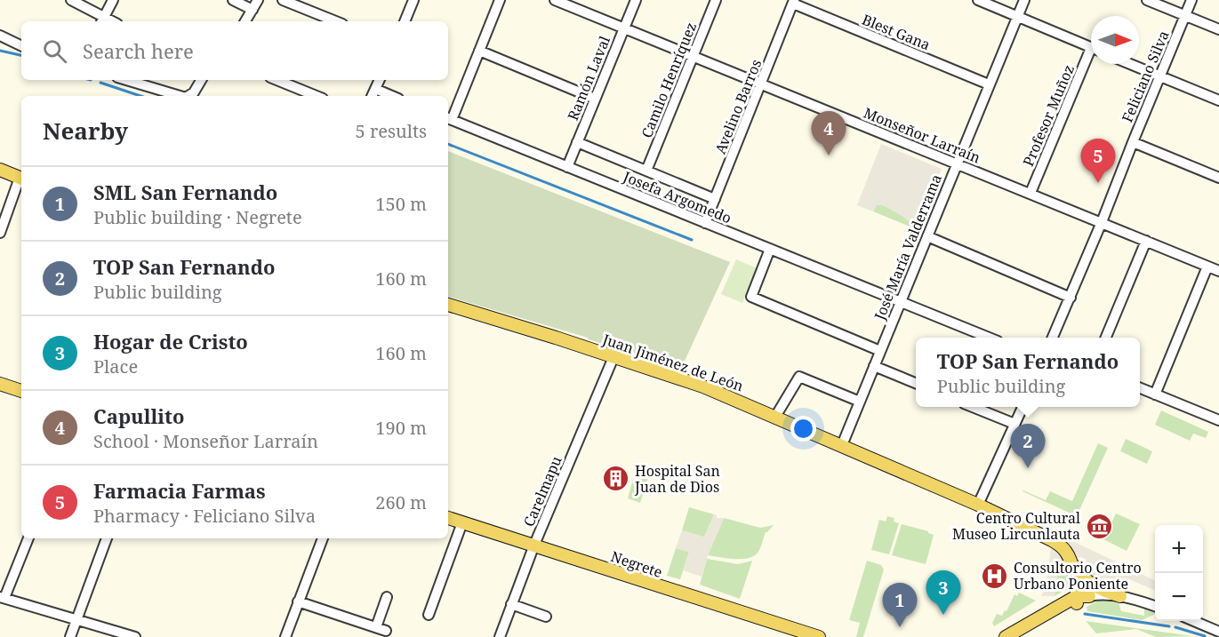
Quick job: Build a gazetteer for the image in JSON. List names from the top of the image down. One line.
{"streets":{"main road":["Juan Jiménez de León","Negrete"],"street":["Blest Gana","Feliciano Silva","Ramón Laval","Camilo Henríquez","Avelino Barros","Profesor Muñoz","Monseñor Larraín","Josefa Argomedo","José María Valderrama","Carelmapu"]},"crossings":[["Blest Gana","Avelino Barros"],["Blest Gana","José María Valderrama"],["Feliciano Silva","Monseñor Larraín"],["Ramón Laval","Monseñor Larraín"],["Ramón Laval","Josefa Argomedo"],["Camilo Henríquez","Monseñor Larraín"],["Avelino Barros","Monseñor Larraín"],["Avelino Barros","Josefa Argomedo"],["Profesor Muñoz","Monseñor Larraín"],["Monseñor Larraín","José María Valderrama"],["Josefa Argomedo","José María Valderrama"],["José María Valderrama","Juan Jiménez de León"],["Juan Jiménez de León","Carelmapu"],["Carelmapu","Negrete"]],"places":{"building":["Hospital San Juan de Dios"],"museum":["Centro Cultural Museo Lircunlauta"],"hospital":["Consultorio Centro Urbano Poniente"]},"north":"right","page":{"search":"Search here","heading":["Nearby","5 results"],"pins":["4","5","2","3","1"],"list":[{"mark":"1","name":"SML San Fernando","note":"Public building · Negrete","value":"150 m"},{"mark":"2","name":"TOP San Fernando","note":"Public building","value":"160 m"},{"mark":"3","name":"Hogar de Cristo","note":"Place","value":"160 m"},{"mark":"4","name":"Capullito","note":"School · Monseñor Larraín","value":"190 m"},{"mark":"5","name":"Farmacia Farmas","note":"Pharmacy · Feliciano Silva","value":"260 m"}],"popup":["TOP San Fernando","Public building"],"map_buttons":["+","−"]}}
